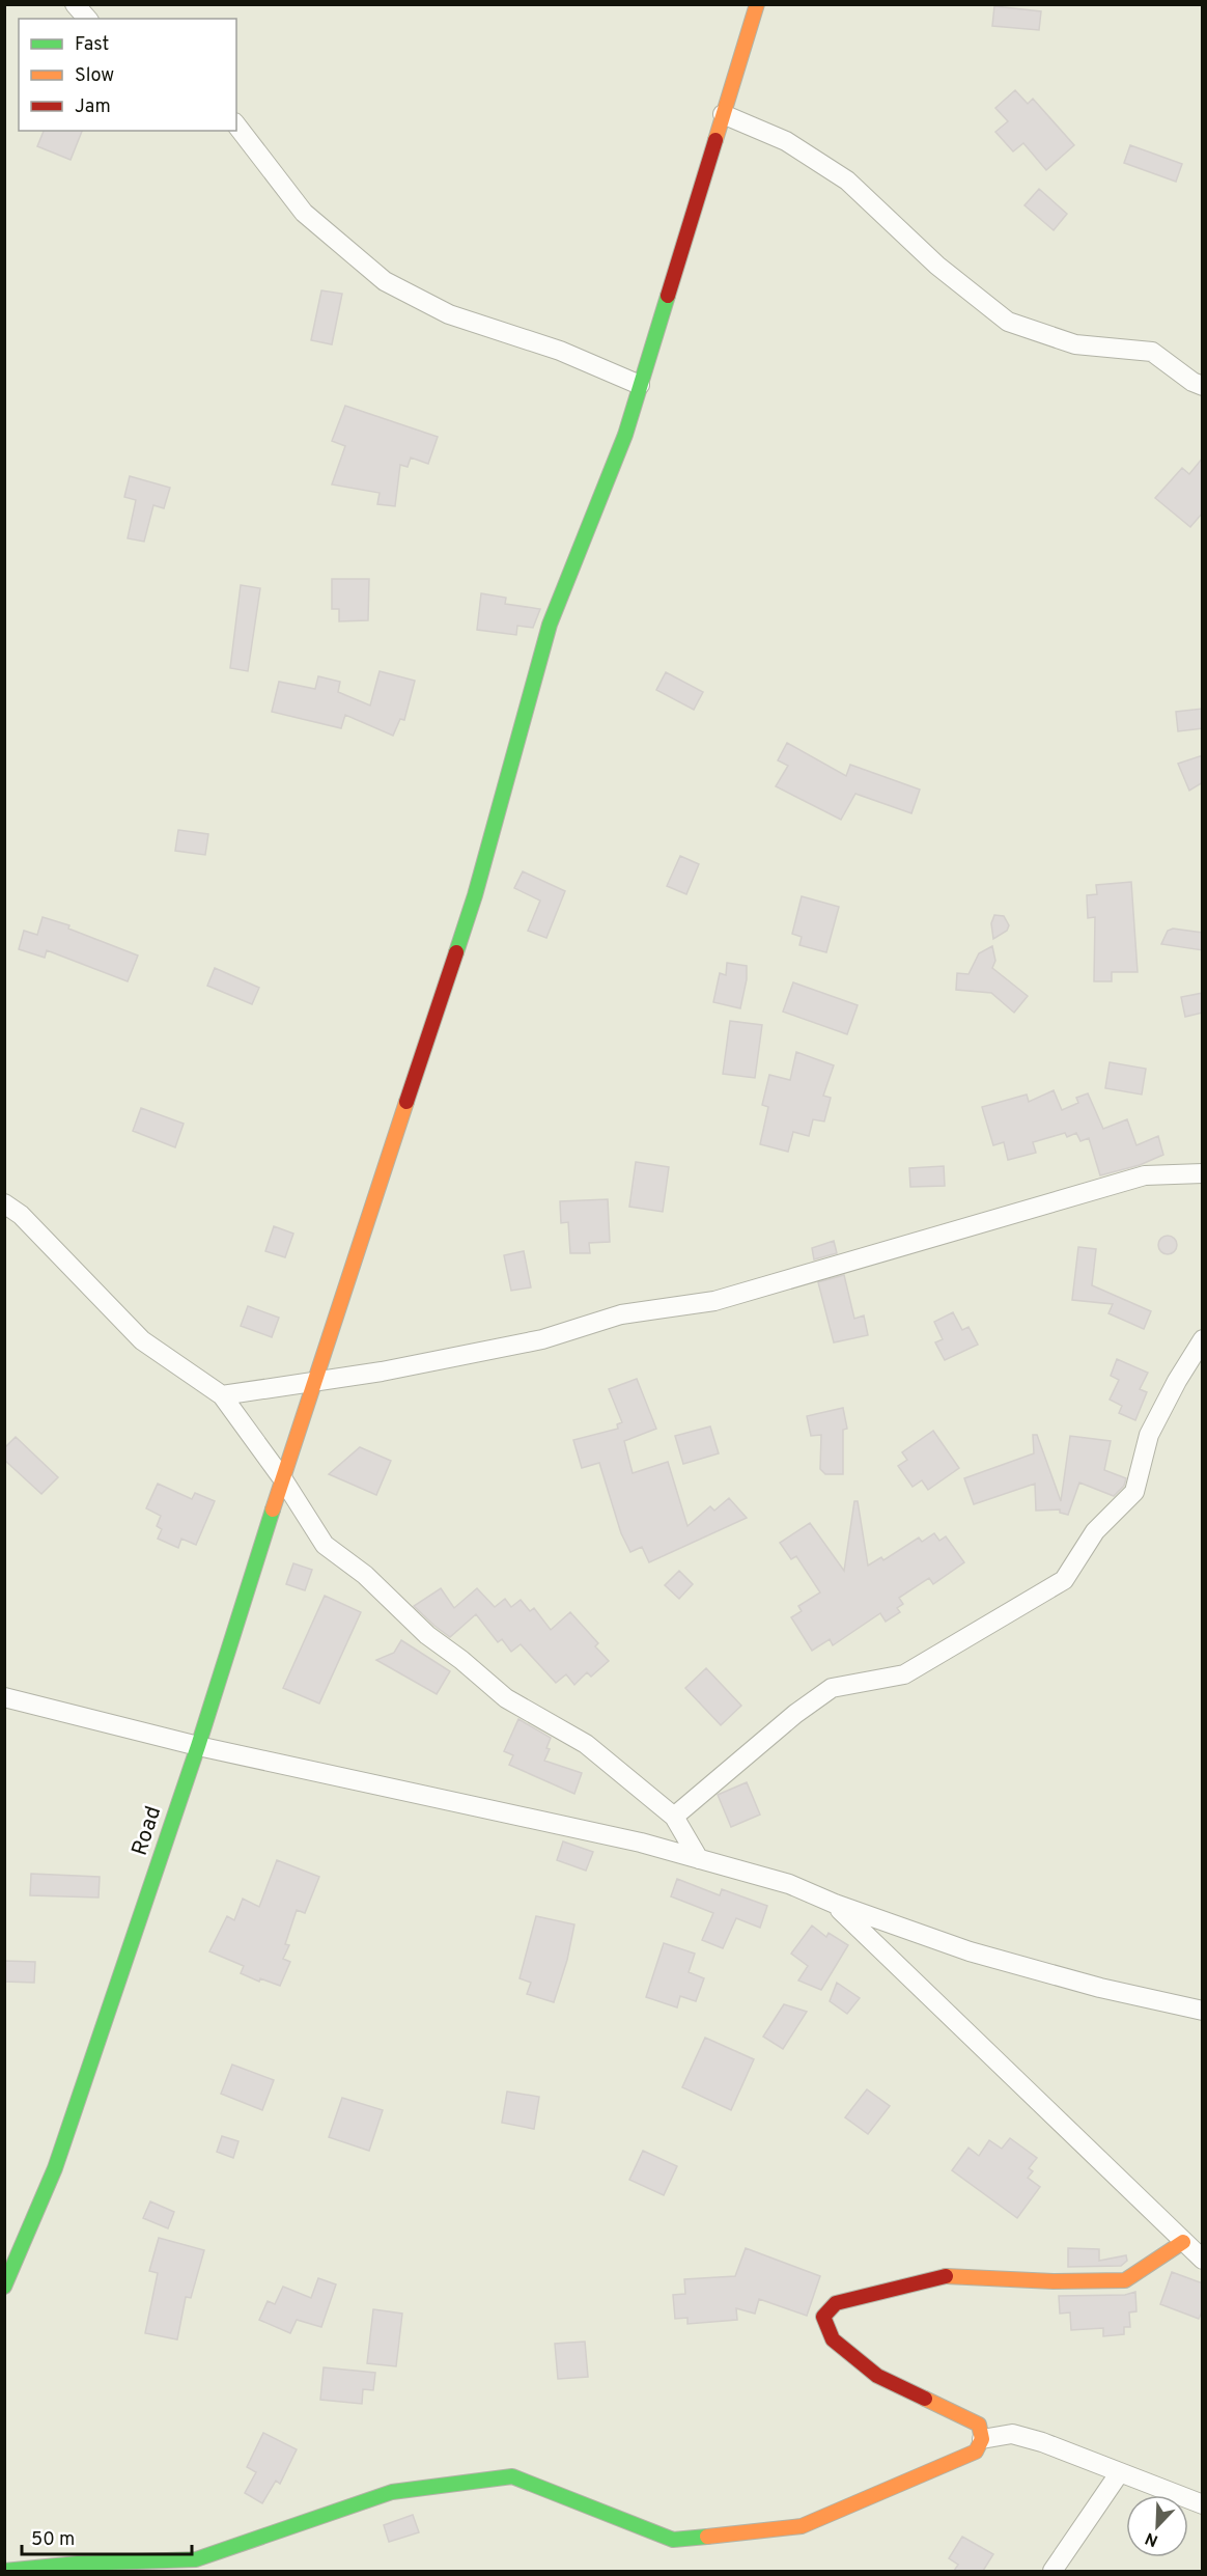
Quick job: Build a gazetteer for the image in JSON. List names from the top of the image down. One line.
{"streets":{"street":["Road"]},"legend":["Fast","Slow","Jam"],"scale_bar":"50 m","north":"bottom left"}
